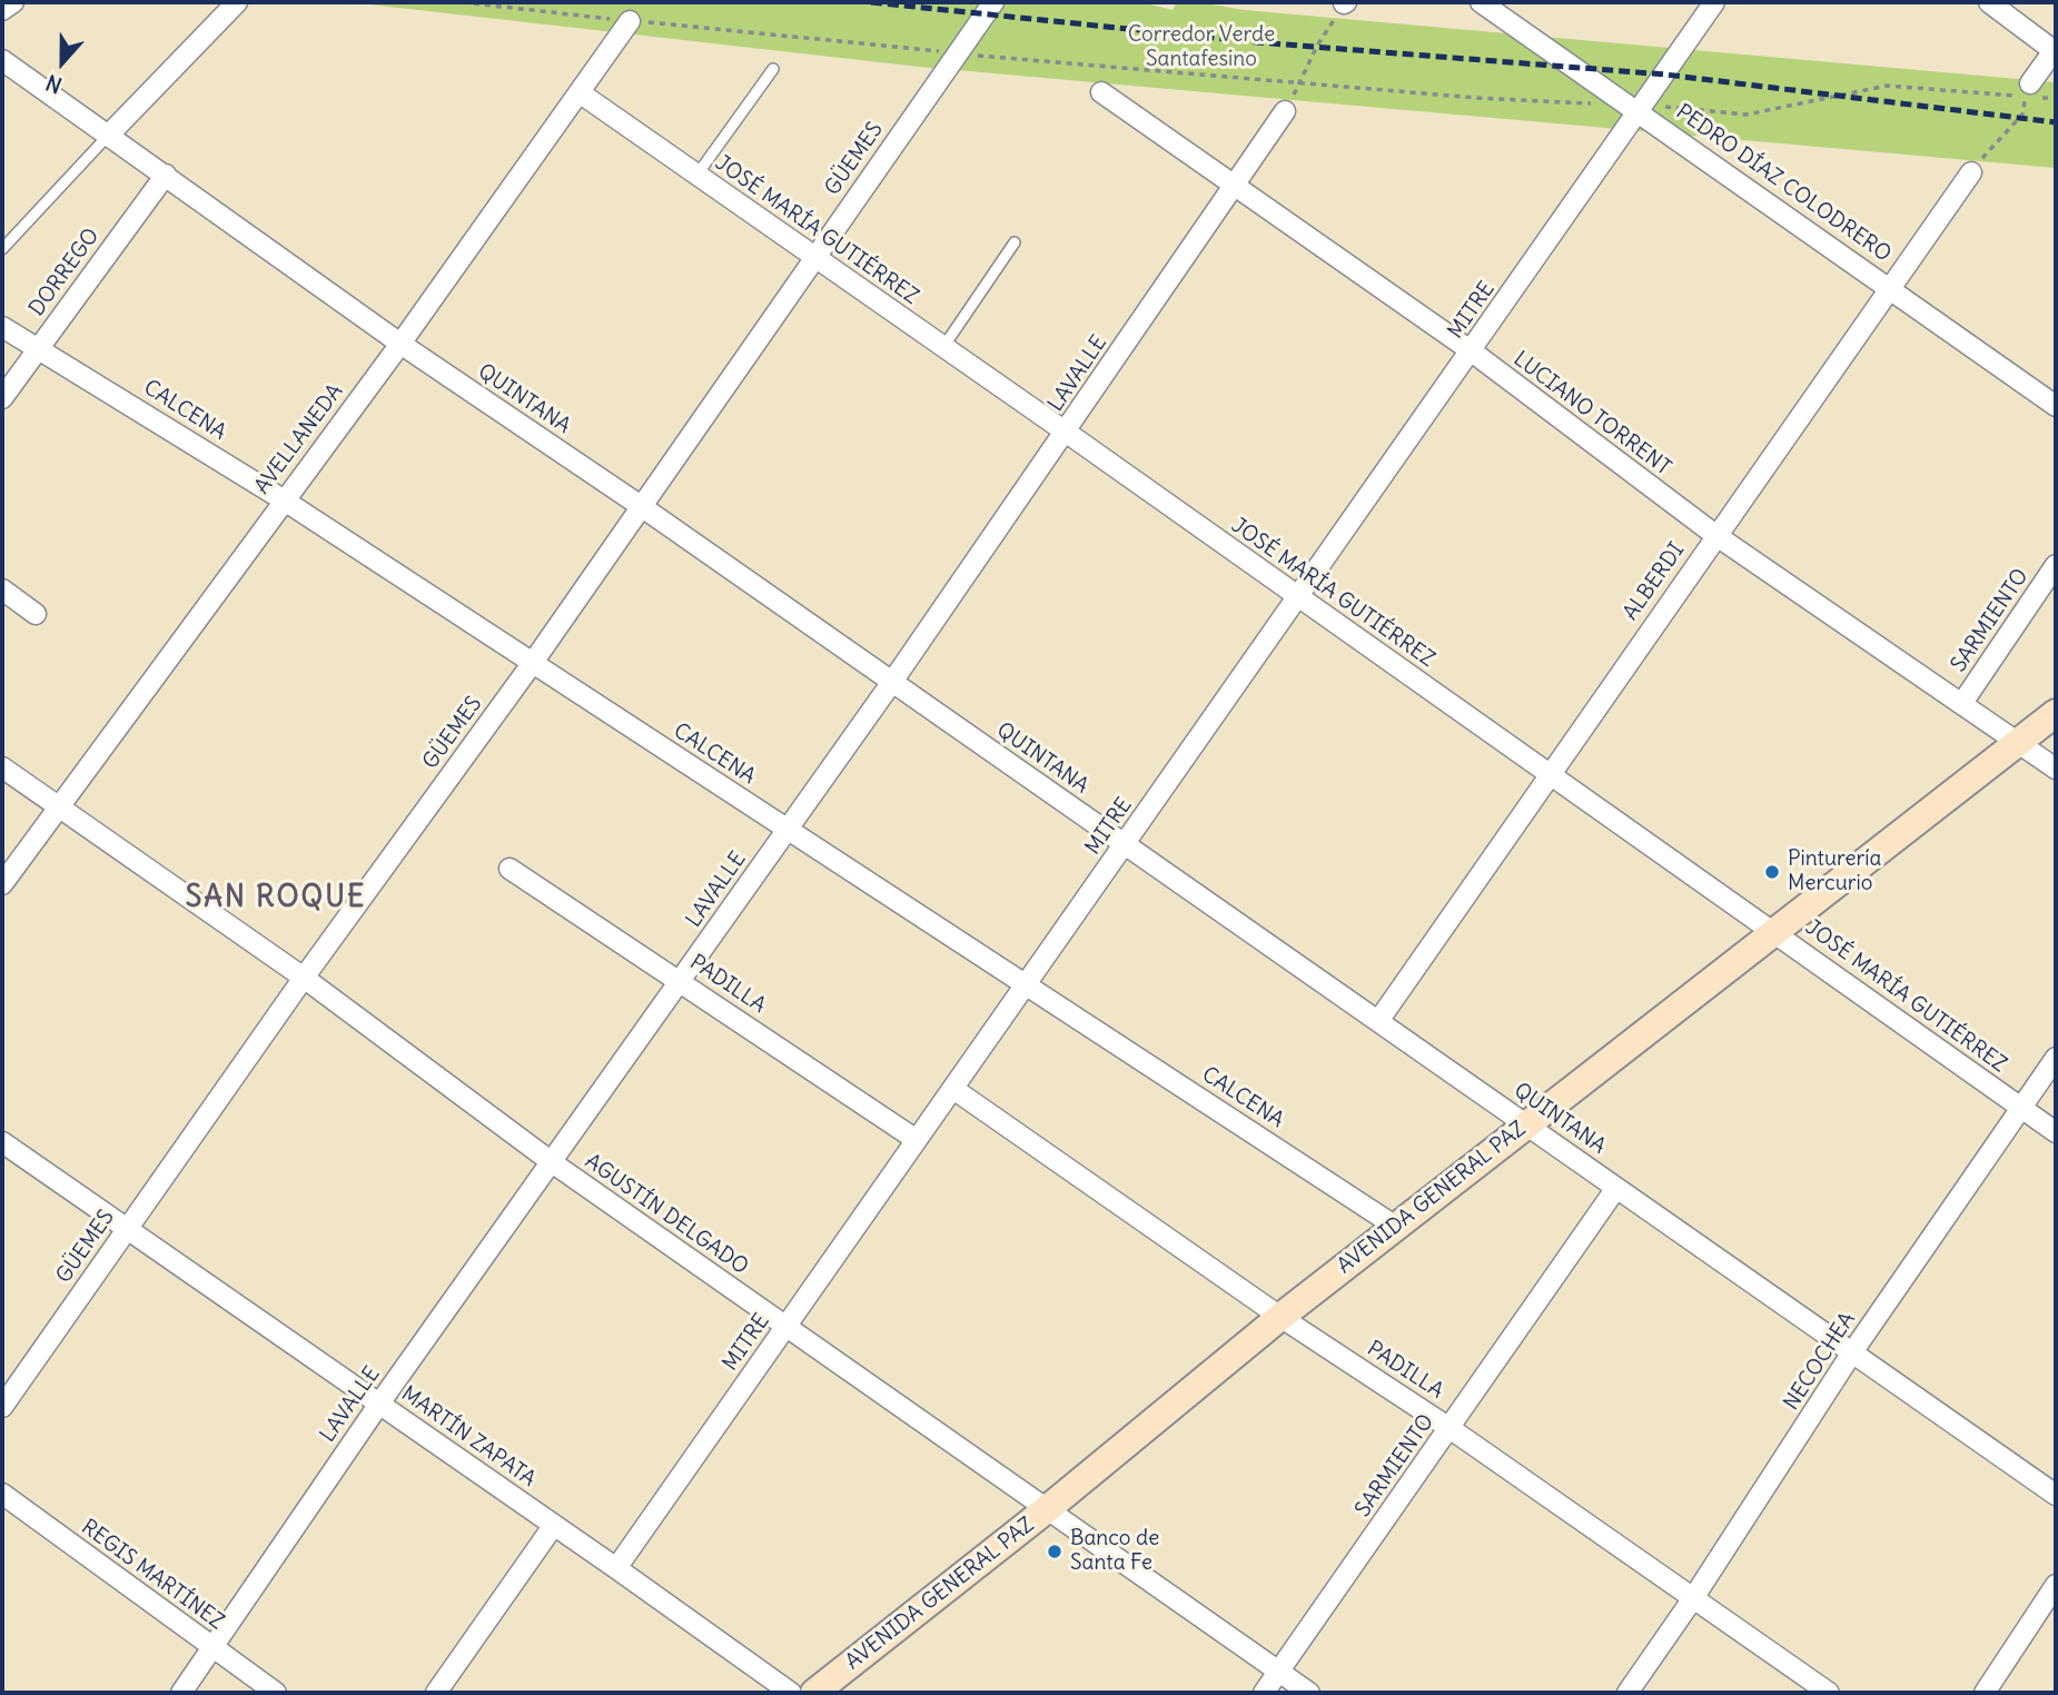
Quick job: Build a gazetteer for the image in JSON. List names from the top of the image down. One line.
{"streets":{"main road":["AVENIDA GENERAL PAZ"],"street":["GÜEMES","PEDRO DÍAZ COLODRERO","JOSÉ MARÍA GUTIÉRREZ","DORREGO","MITRE","LAVALLE","QUINTANA","CALCENA","LUCIANO TORRENT","AVELLANEDA","ALBERDI","SARMIENTO","PADILLA","AGUSTÍN DELGADO","NECOCHEA","MARTÍN ZAPATA","REGIS MARTÍNEZ"]},"crossings":[["GÜEMES","JOSÉ MARÍA GUTIÉRREZ"],["GÜEMES","QUINTANA"],["GÜEMES","CALCENA"],["GÜEMES","AGUSTÍN DELGADO"],["GÜEMES","MARTÍN ZAPATA"],["PEDRO DÍAZ COLODRERO","MITRE"],["PEDRO DÍAZ COLODRERO","ALBERDI"],["JOSÉ MARÍA GUTIÉRREZ","MITRE"],["JOSÉ MARÍA GUTIÉRREZ","LAVALLE"],["JOSÉ MARÍA GUTIÉRREZ","AVELLANEDA"],["JOSÉ MARÍA GUTIÉRREZ","ALBERDI"],["JOSÉ MARÍA GUTIÉRREZ","AVENIDA GENERAL PAZ"],["JOSÉ MARÍA GUTIÉRREZ","NECOCHEA"],["DORREGO","QUINTANA"],["DORREGO","CALCENA"],["MITRE","QUINTANA"],["MITRE","CALCENA"],["MITRE","LUCIANO TORRENT"],["MITRE","PADILLA"],["MITRE","AGUSTÍN DELGADO"],["MITRE","MARTÍN ZAPATA"],["LAVALLE","QUINTANA"],["LAVALLE","CALCENA"],["LAVALLE","LUCIANO TORRENT"],["LAVALLE","PADILLA"],["LAVALLE","AGUSTÍN DELGADO"],["LAVALLE","MARTÍN ZAPATA"],["LAVALLE","REGIS MARTÍNEZ"],["QUINTANA","AVELLANEDA"],["QUINTANA","ALBERDI"],["QUINTANA","SARMIENTO"],["QUINTANA","AVENIDA GENERAL PAZ"],["QUINTANA","NECOCHEA"],["CALCENA","AVELLANEDA"],["CALCENA","AVENIDA GENERAL PAZ"],["LUCIANO TORRENT","ALBERDI"],["LUCIANO TORRENT","SARMIENTO"],["LUCIANO TORRENT","AVENIDA GENERAL PAZ"],["AVELLANEDA","AGUSTÍN DELGADO"],["SARMIENTO","PADILLA"],["SARMIENTO","AGUSTÍN DELGADO"],["PADILLA","AVENIDA GENERAL PAZ"],["PADILLA","NECOCHEA"],["AVENIDA GENERAL PAZ","AGUSTÍN DELGADO"]],"districts":["SAN ROQUE"],"parks":["Corredor Verde Santafesino"],"places":["Pinturería Mercurio","Banco de Santa Fe"],"north":"bottom"}
